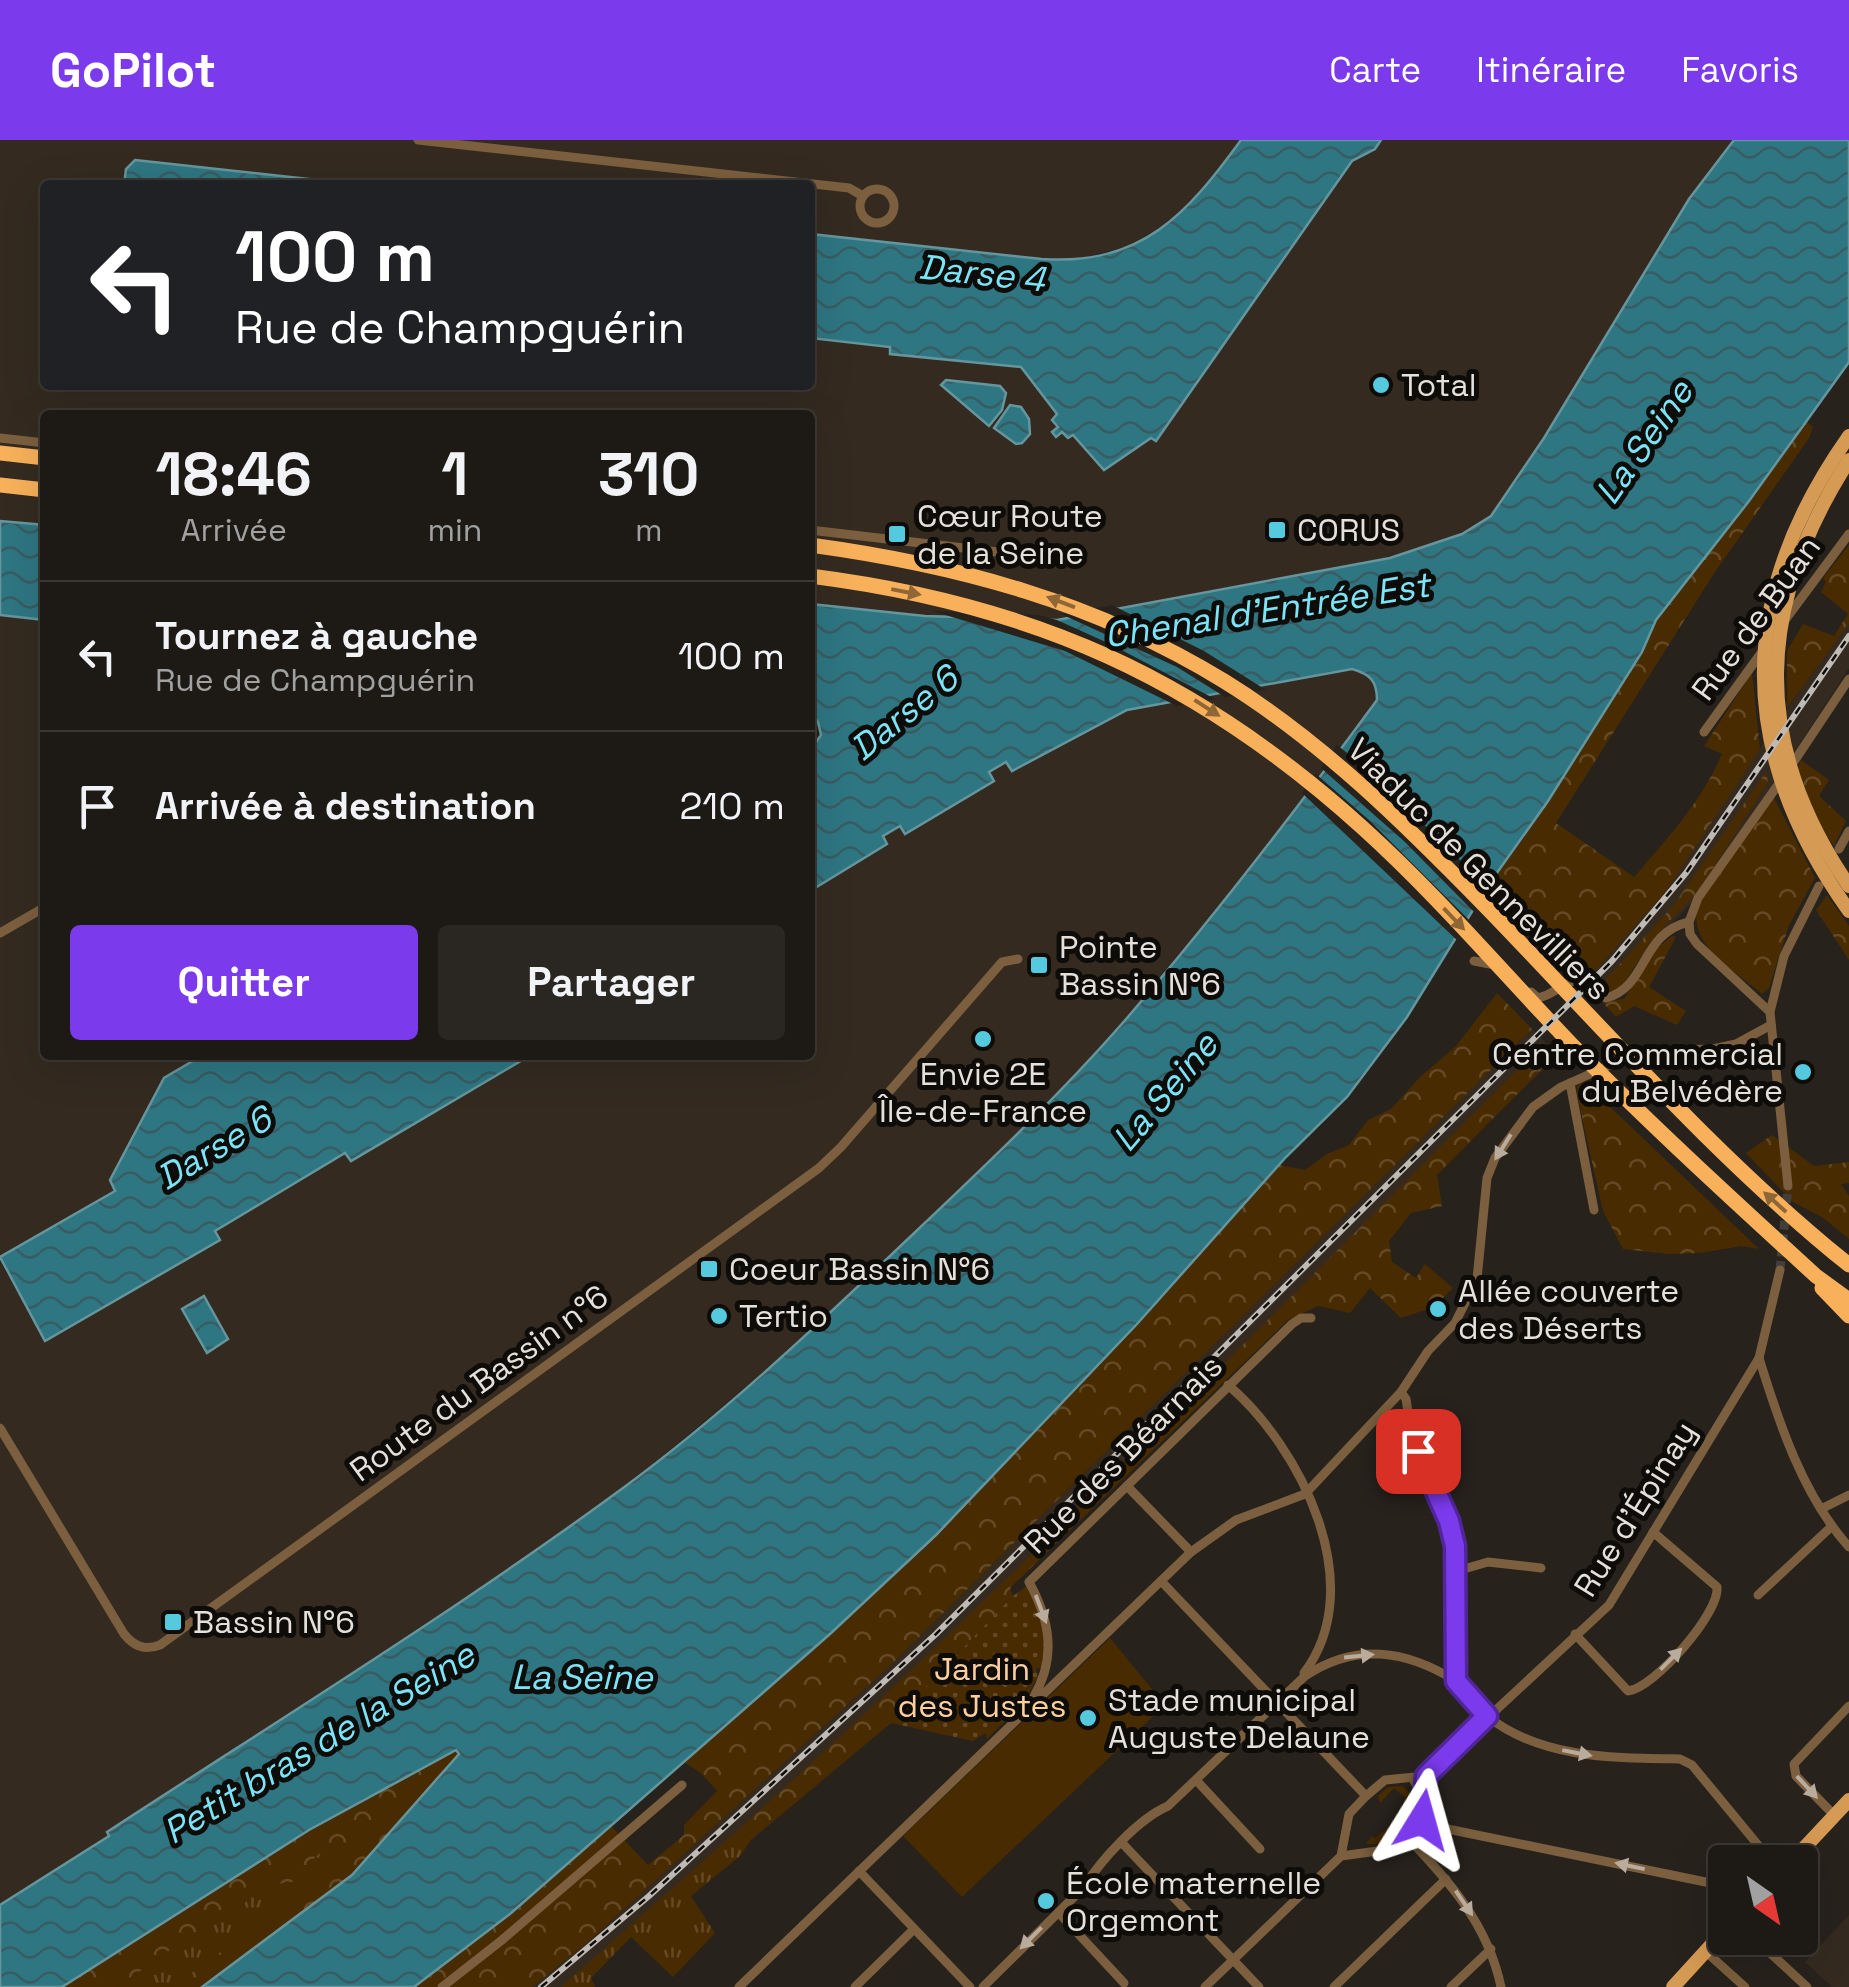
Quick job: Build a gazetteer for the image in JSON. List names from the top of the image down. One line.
{"streets":{"highway":["Viaduc de Gennevilliers"],"street":["Rue de Buan","Route du Bassin n°6","Rue des Béarnais","Rue d'Épinay"]},"water":["Darse 4","La Seine","Chenal d'Entrée Est","Darse 6","Petit bras de la Seine"],"parks":["Jardin des Justes"],"places":{"other":["Total","Envie 2E Île-de-France","Centre Commercial du Belvédère","Allée couverte des Déserts","Tertio","Stade municipal Auguste Delaune","École maternelle Orgemont"],"transit":["CORUS","Cœur Route de la Seine","Pointe Bassin N°6","Coeur Bassin N°6","Bassin N°6"]},"north":"bottom right","page":{"header":"GoPilot","nav":["Carte","Itinéraire","Favoris"],"turn":["100 m","Rue de Champguérin"],"eta":["18:46","Arrivée","1","min","310","m"],"list":[{"name":"Tournez à gauche","note":"Rue de Champguérin","value":"100 m"},{"name":"Arrivée à destination","value":"210 m"}],"buttons":["Quitter","Partager"]}}
